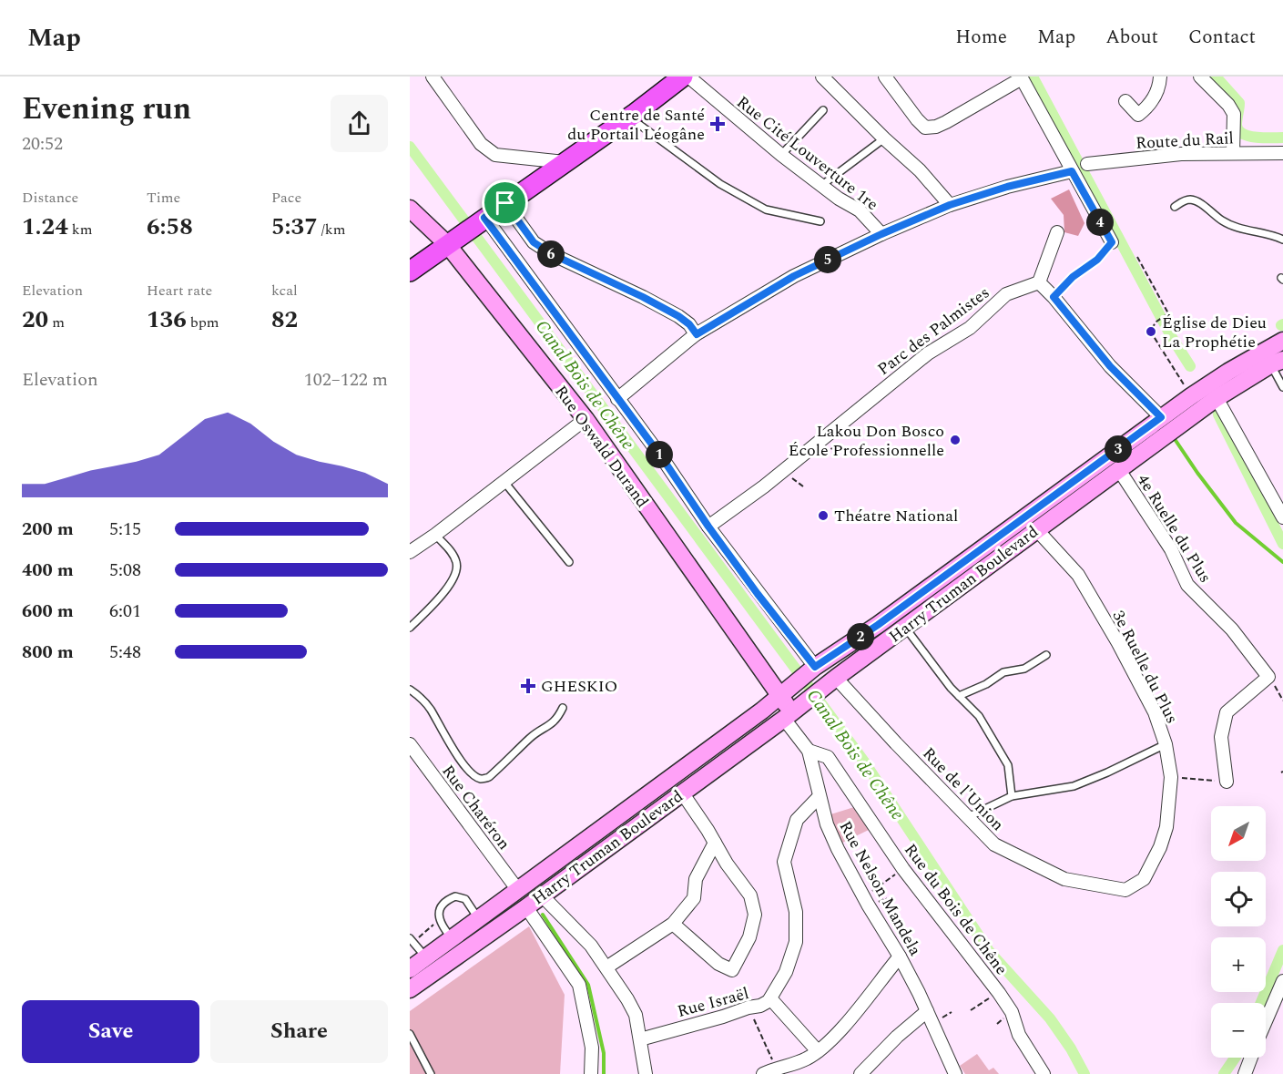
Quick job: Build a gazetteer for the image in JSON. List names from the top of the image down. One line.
{"streets":{"main road":["Rue Oswald Durand","Harry Truman Boulevard"],"street":["Route du Rail","Rue Cité Louverture 1re","Parc des Palmistes","4e Ruelle du Plus","3e Ruelle du Plus","Rue de l'Union","Rue Charéron","Rue Nelson Mandela","Rue du Bois de Chêne","Rue Israël"]},"crossings":[["Rue Oswald Durand","Harry Truman Boulevard"],["Rue Oswald Durand","Rue Nelson Mandela"],["4e Ruelle du Plus","Harry Truman Boulevard"],["Harry Truman Boulevard","3e Ruelle du Plus"],["Harry Truman Boulevard","Rue de l'Union"],["Harry Truman Boulevard","Rue Charéron"],["Harry Truman Boulevard","Rue Nelson Mandela"],["3e Ruelle du Plus","Rue de l'Union"],["Rue Nelson Mandela","Rue du Bois de Chêne"],["Rue Nelson Mandela","Rue Israël"]],"water":["Canal Bois de Chêne"],"places":{"health":["Centre de Santé du Portail Léogâne","GHESKIO"],"other":["Église de Dieu La Prophétie","Lakou Don Bosco École Professionnelle","Théatre National"]},"north":"bottom left","page":{"header":"Map","nav":["Home","Map","About","Contact"],"heading":["Evening run","20:52"],"stats":[["Distance","1.24 km"],["Time","6:58"],["Pace","5:37 /km"],["Elevation","20 m"],["Heart rate","136 bpm"],["kcal","82"]],"pins":["4","6","5","3","1","2"],"chart":["Elevation","102–122 m"],"list":[{"name":"200 m","note":"5:15"},{"name":"400 m","note":"5:08"},{"name":"600 m","note":"6:01"},{"name":"800 m","note":"5:48"}],"map_buttons":["+","−"],"buttons":["Save","Share"]}}
